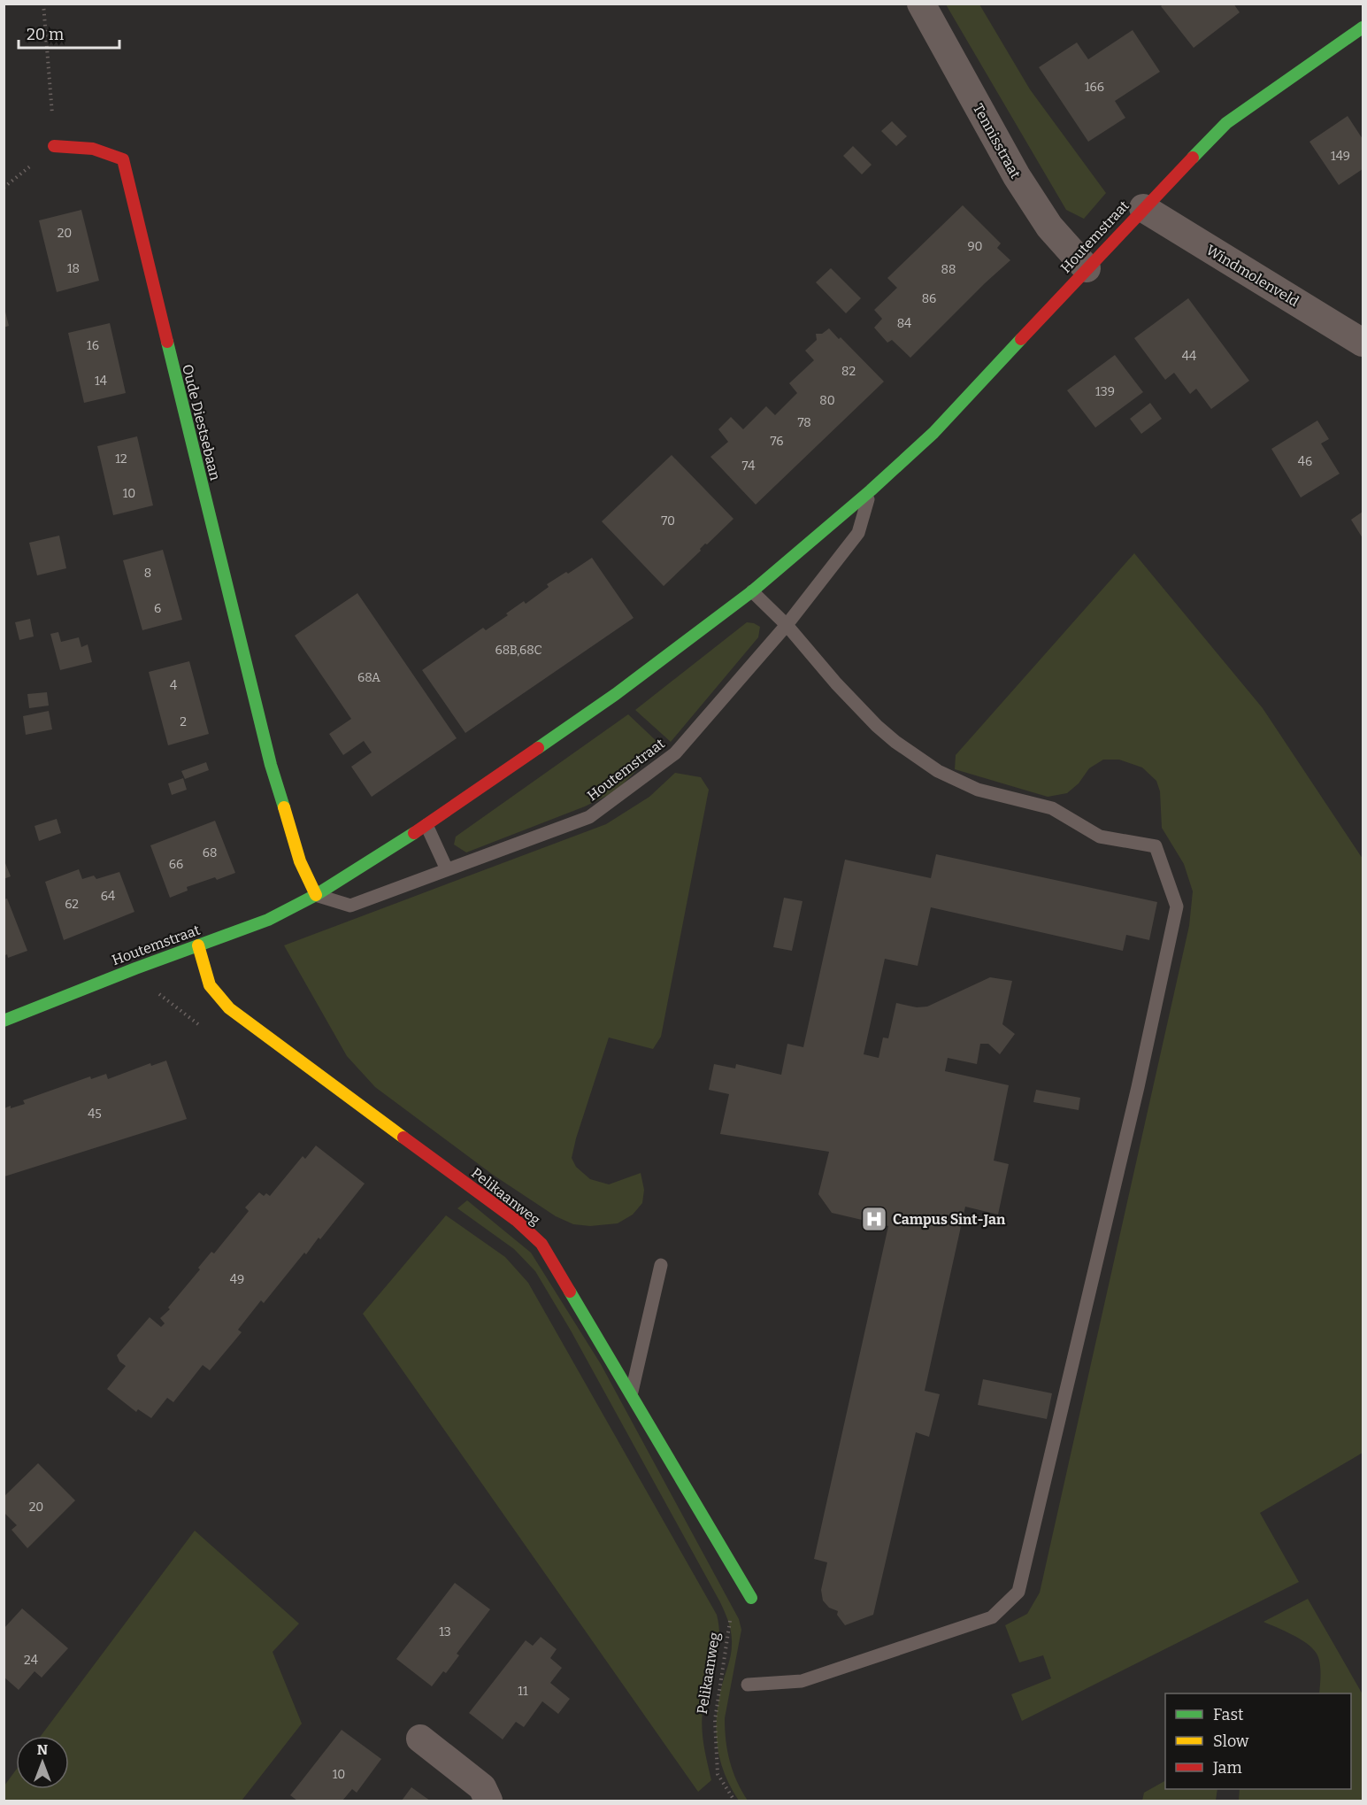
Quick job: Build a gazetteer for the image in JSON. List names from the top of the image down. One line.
{"streets":{"street":["Tennisstraat","Houtemstraat","Windmolenveld","Oude Diestsebaan","Pelikaanweg"]},"crossings":[["Tennisstraat","Houtemstraat"],["Houtemstraat","Windmolenveld"],["Houtemstraat","Oude Diestsebaan"],["Houtemstraat","Pelikaanweg"]],"places":{"hospital":["Campus Sint-Jan"]},"house_numbers":["166","149","20","90","18","88","86","84","16","44","82","14","139","80","78","76","12","46","74","10","70","8","6","68B,68C","68A","4","2","68","66","64","62","45","49","20","13","24","11","10"],"legend":["Fast","Slow","Jam"],"scale_bar":"20 m","north":"top"}
